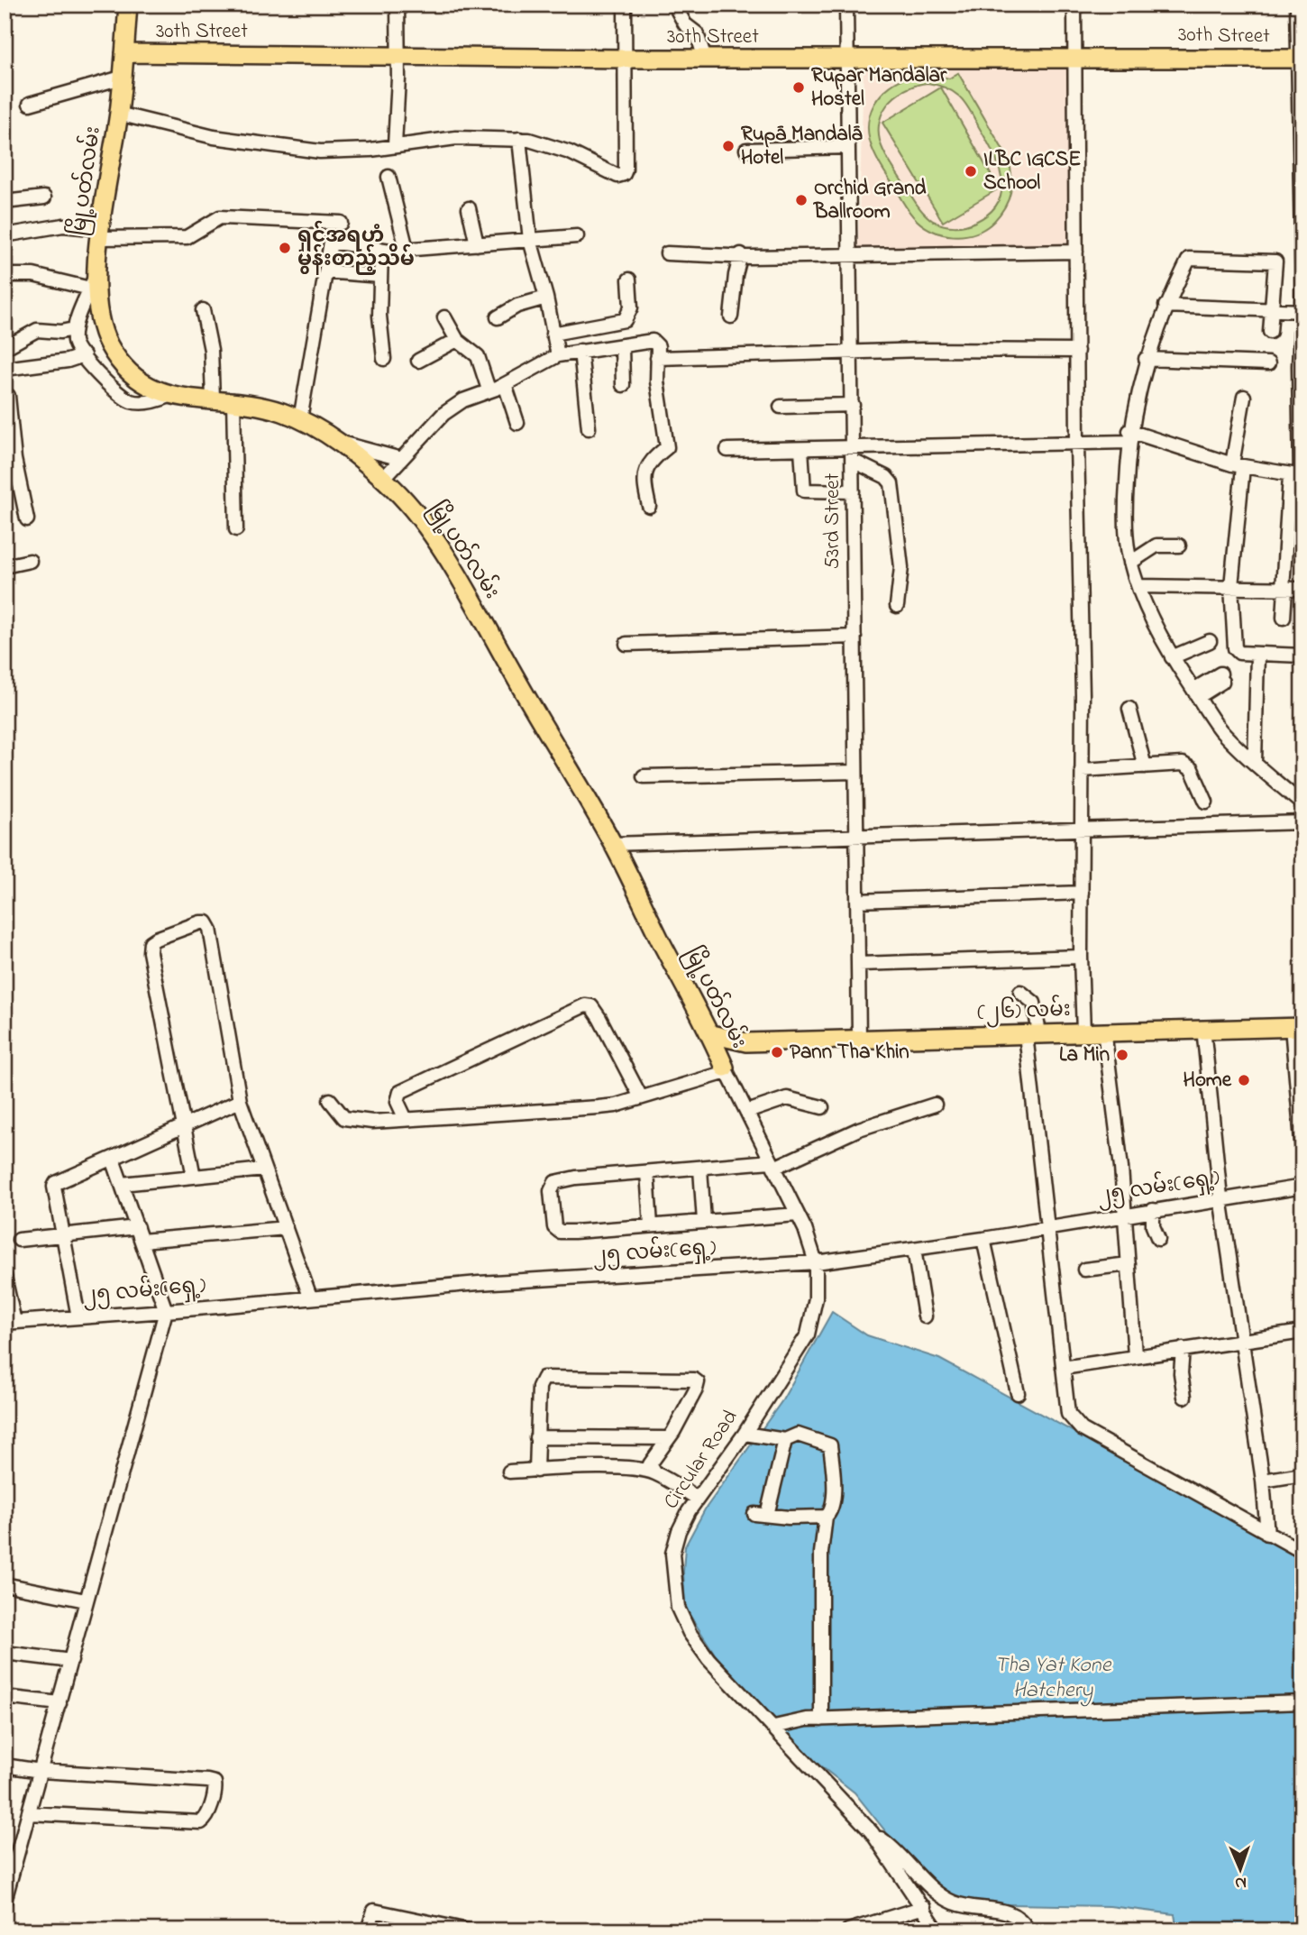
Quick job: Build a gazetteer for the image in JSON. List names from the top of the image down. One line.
{"streets":{"main road":["30th Street","မြို့ပတ်လမ်း","(၂၆) လမ်း"],"street":["53rd Street","၂၅ လမ်း(ရှေ့)","Circular Road"]},"crossings":[["30th Street","မြို့ပတ်လမ်း"],["30th Street","53rd Street"],["မြို့ပတ်လမ်း","(၂၆) လမ်း"],["မြို့ပတ်လမ်း","Circular Road"],["53rd Street","(၂၆) လမ်း"],["၂၅ လမ်း(ရှေ့)","Circular Road"]],"water":["Tha Yat Kone Hatchery"],"places":["Rupar Mandalar Hostel","Rupā Mandalā Hotel","ILBC IGCSE School","Orchid Grand Ballroom","ရှင်အရဟံ မွန်းတည့်သိမ်","Pann Tha Khin","La Min","Home"],"north":"bottom"}
